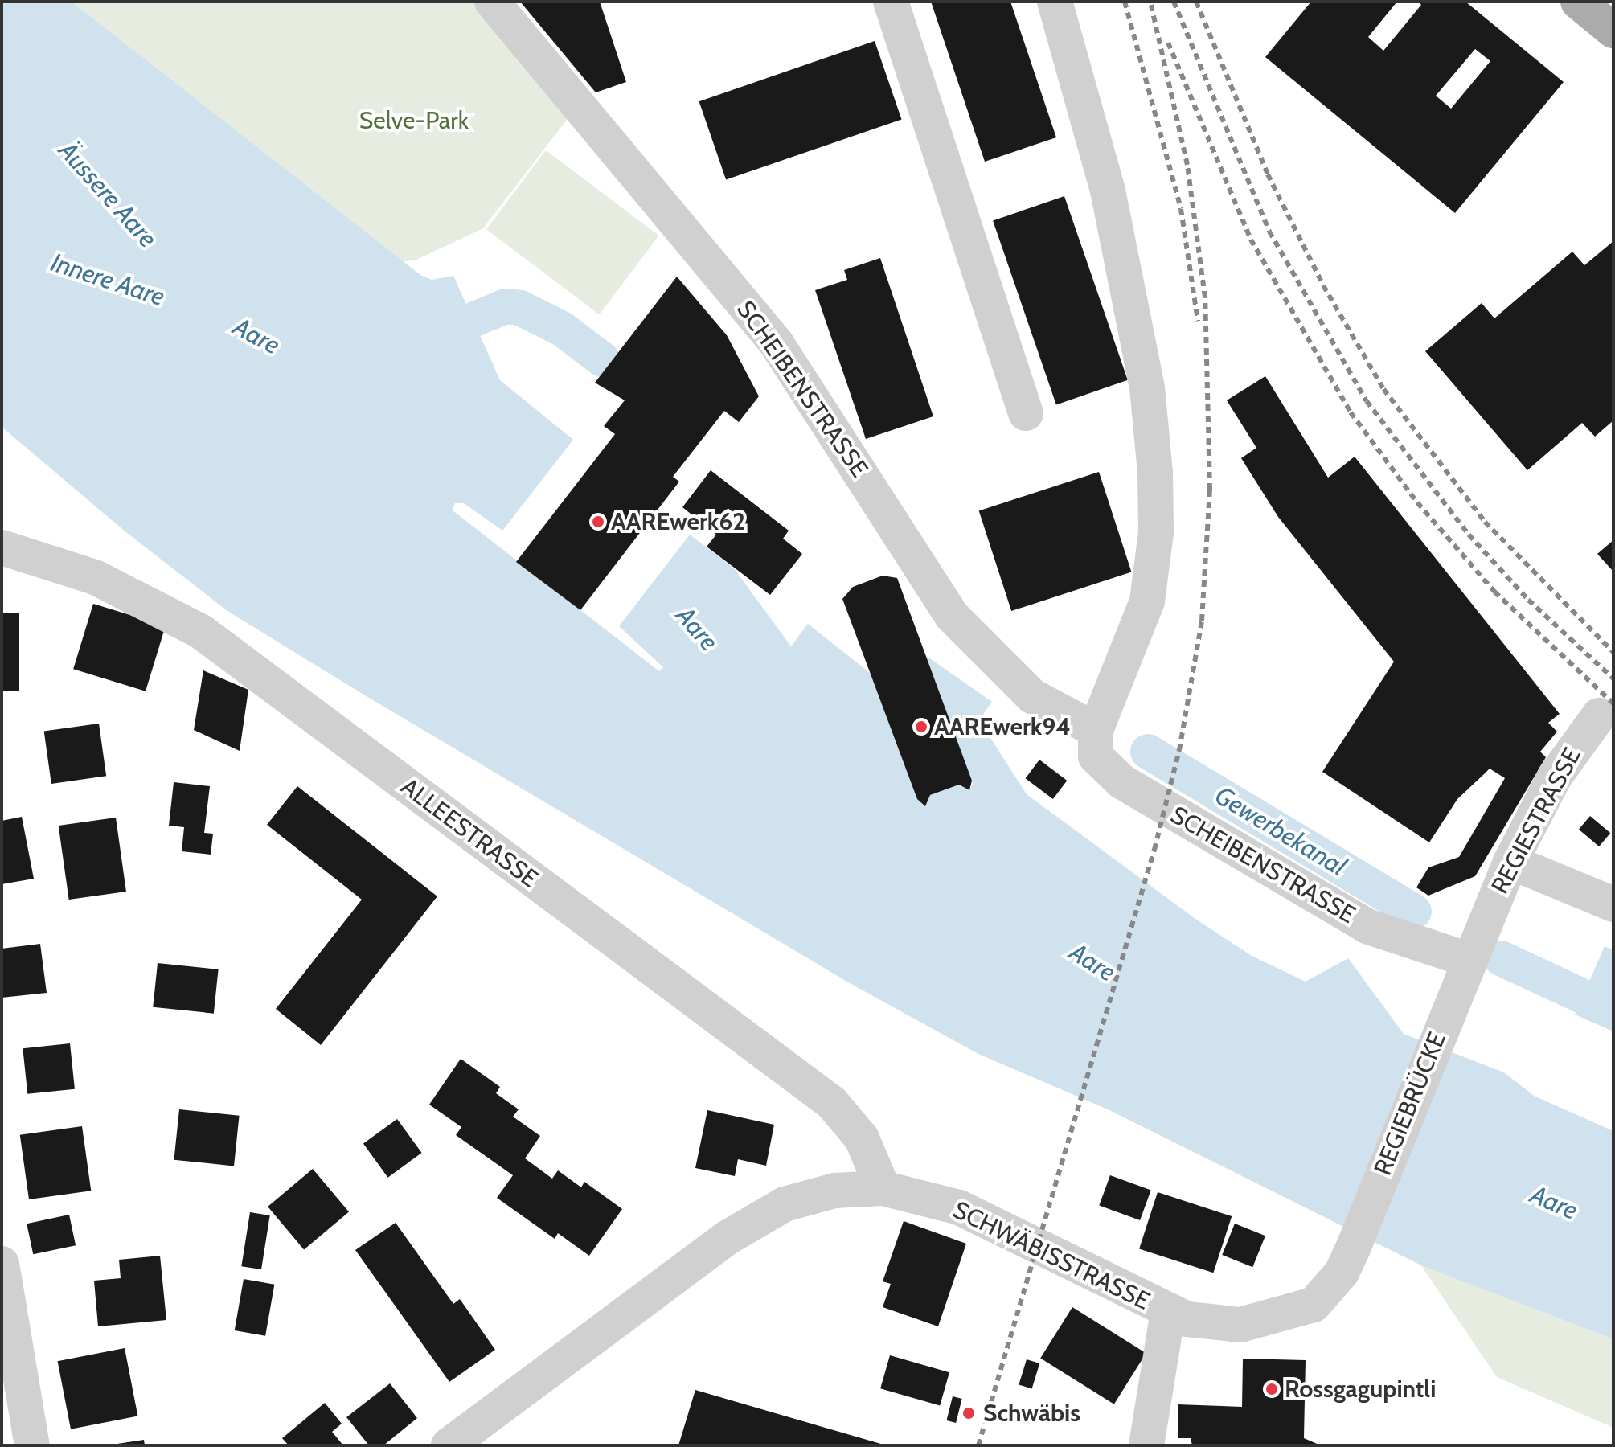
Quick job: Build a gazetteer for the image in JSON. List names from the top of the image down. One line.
{"streets":{"street":["SCHEIBENSTRASSE","REGIESTRASSE","ALLEESTRASSE","REGIEBRÜCKE","SCHWÄBISSTRASSE"]},"crossings":[["SCHEIBENSTRASSE","REGIESTRASSE"],["SCHEIBENSTRASSE","REGIEBRÜCKE"],["REGIESTRASSE","REGIEBRÜCKE"],["ALLEESTRASSE","SCHWÄBISSTRASSE"],["REGIEBRÜCKE","SCHWÄBISSTRASSE"]],"water":["Äussere Aare","Innere Aare","Aare","Gewerbekanal"],"parks":["Selve-Park"],"places":["AAREwerk62","AAREwerk94","Rossgagupintli","Schwäbis"]}
